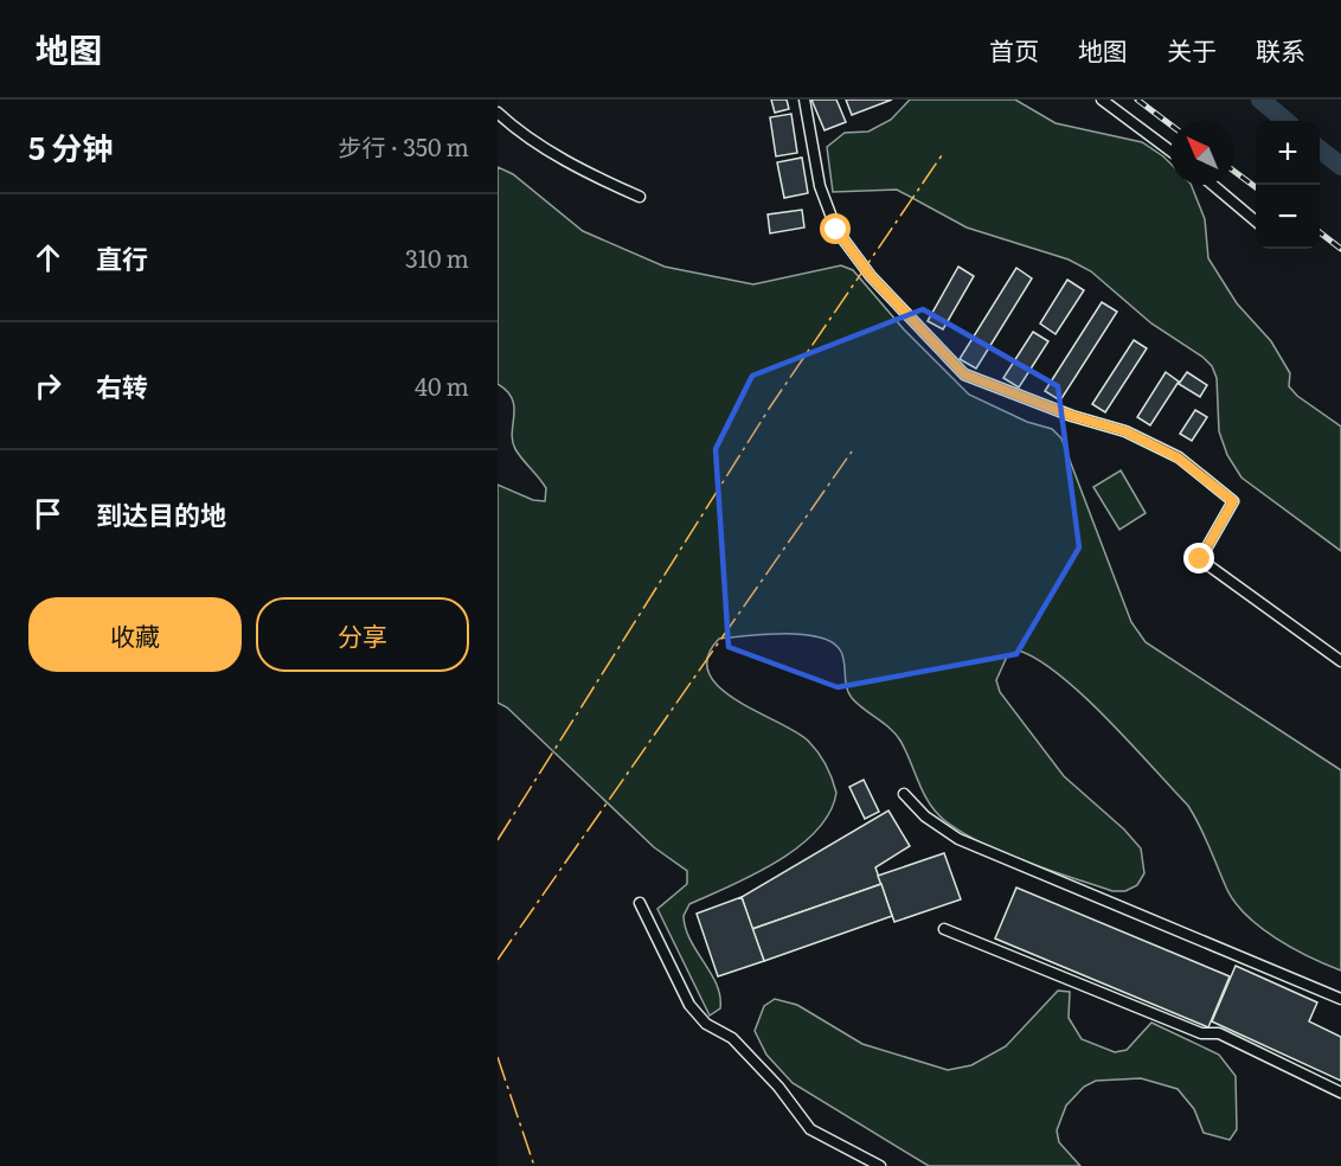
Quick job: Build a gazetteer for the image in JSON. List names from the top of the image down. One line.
{"north":"top left","page":{"header":"地图","nav":["首页","地图","关于","联系"],"heading":["5 分钟","步行 · 350 m"],"map_buttons":["+","−"],"list":[["直行","310 m"],["右转","40 m"],"到达目的地"],"buttons":["收藏","分享"]}}
